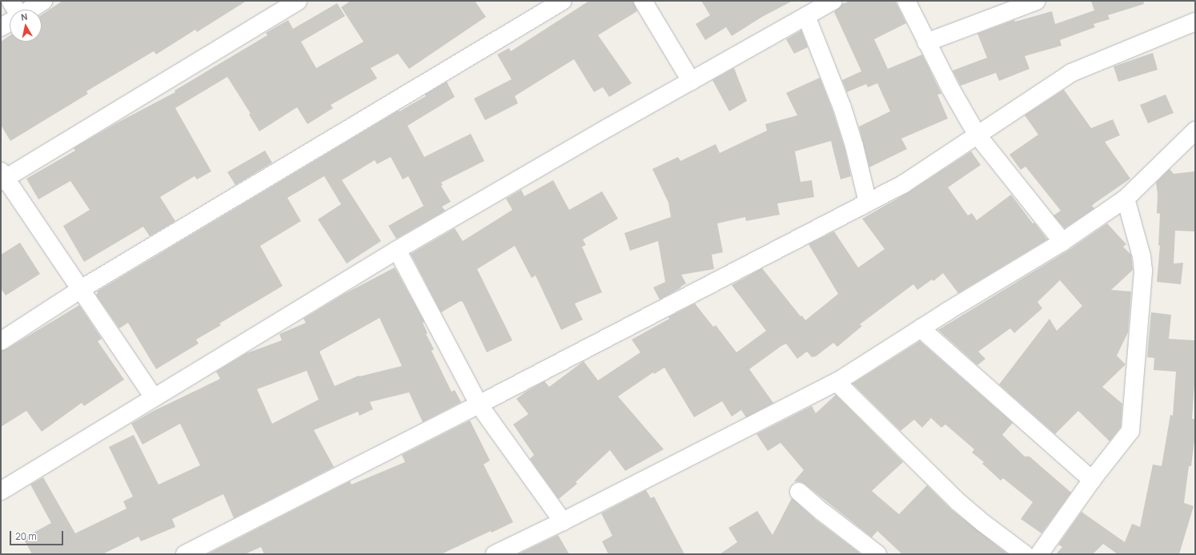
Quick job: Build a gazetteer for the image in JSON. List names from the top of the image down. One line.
{"scale_bar":"20 m","north":"top"}
